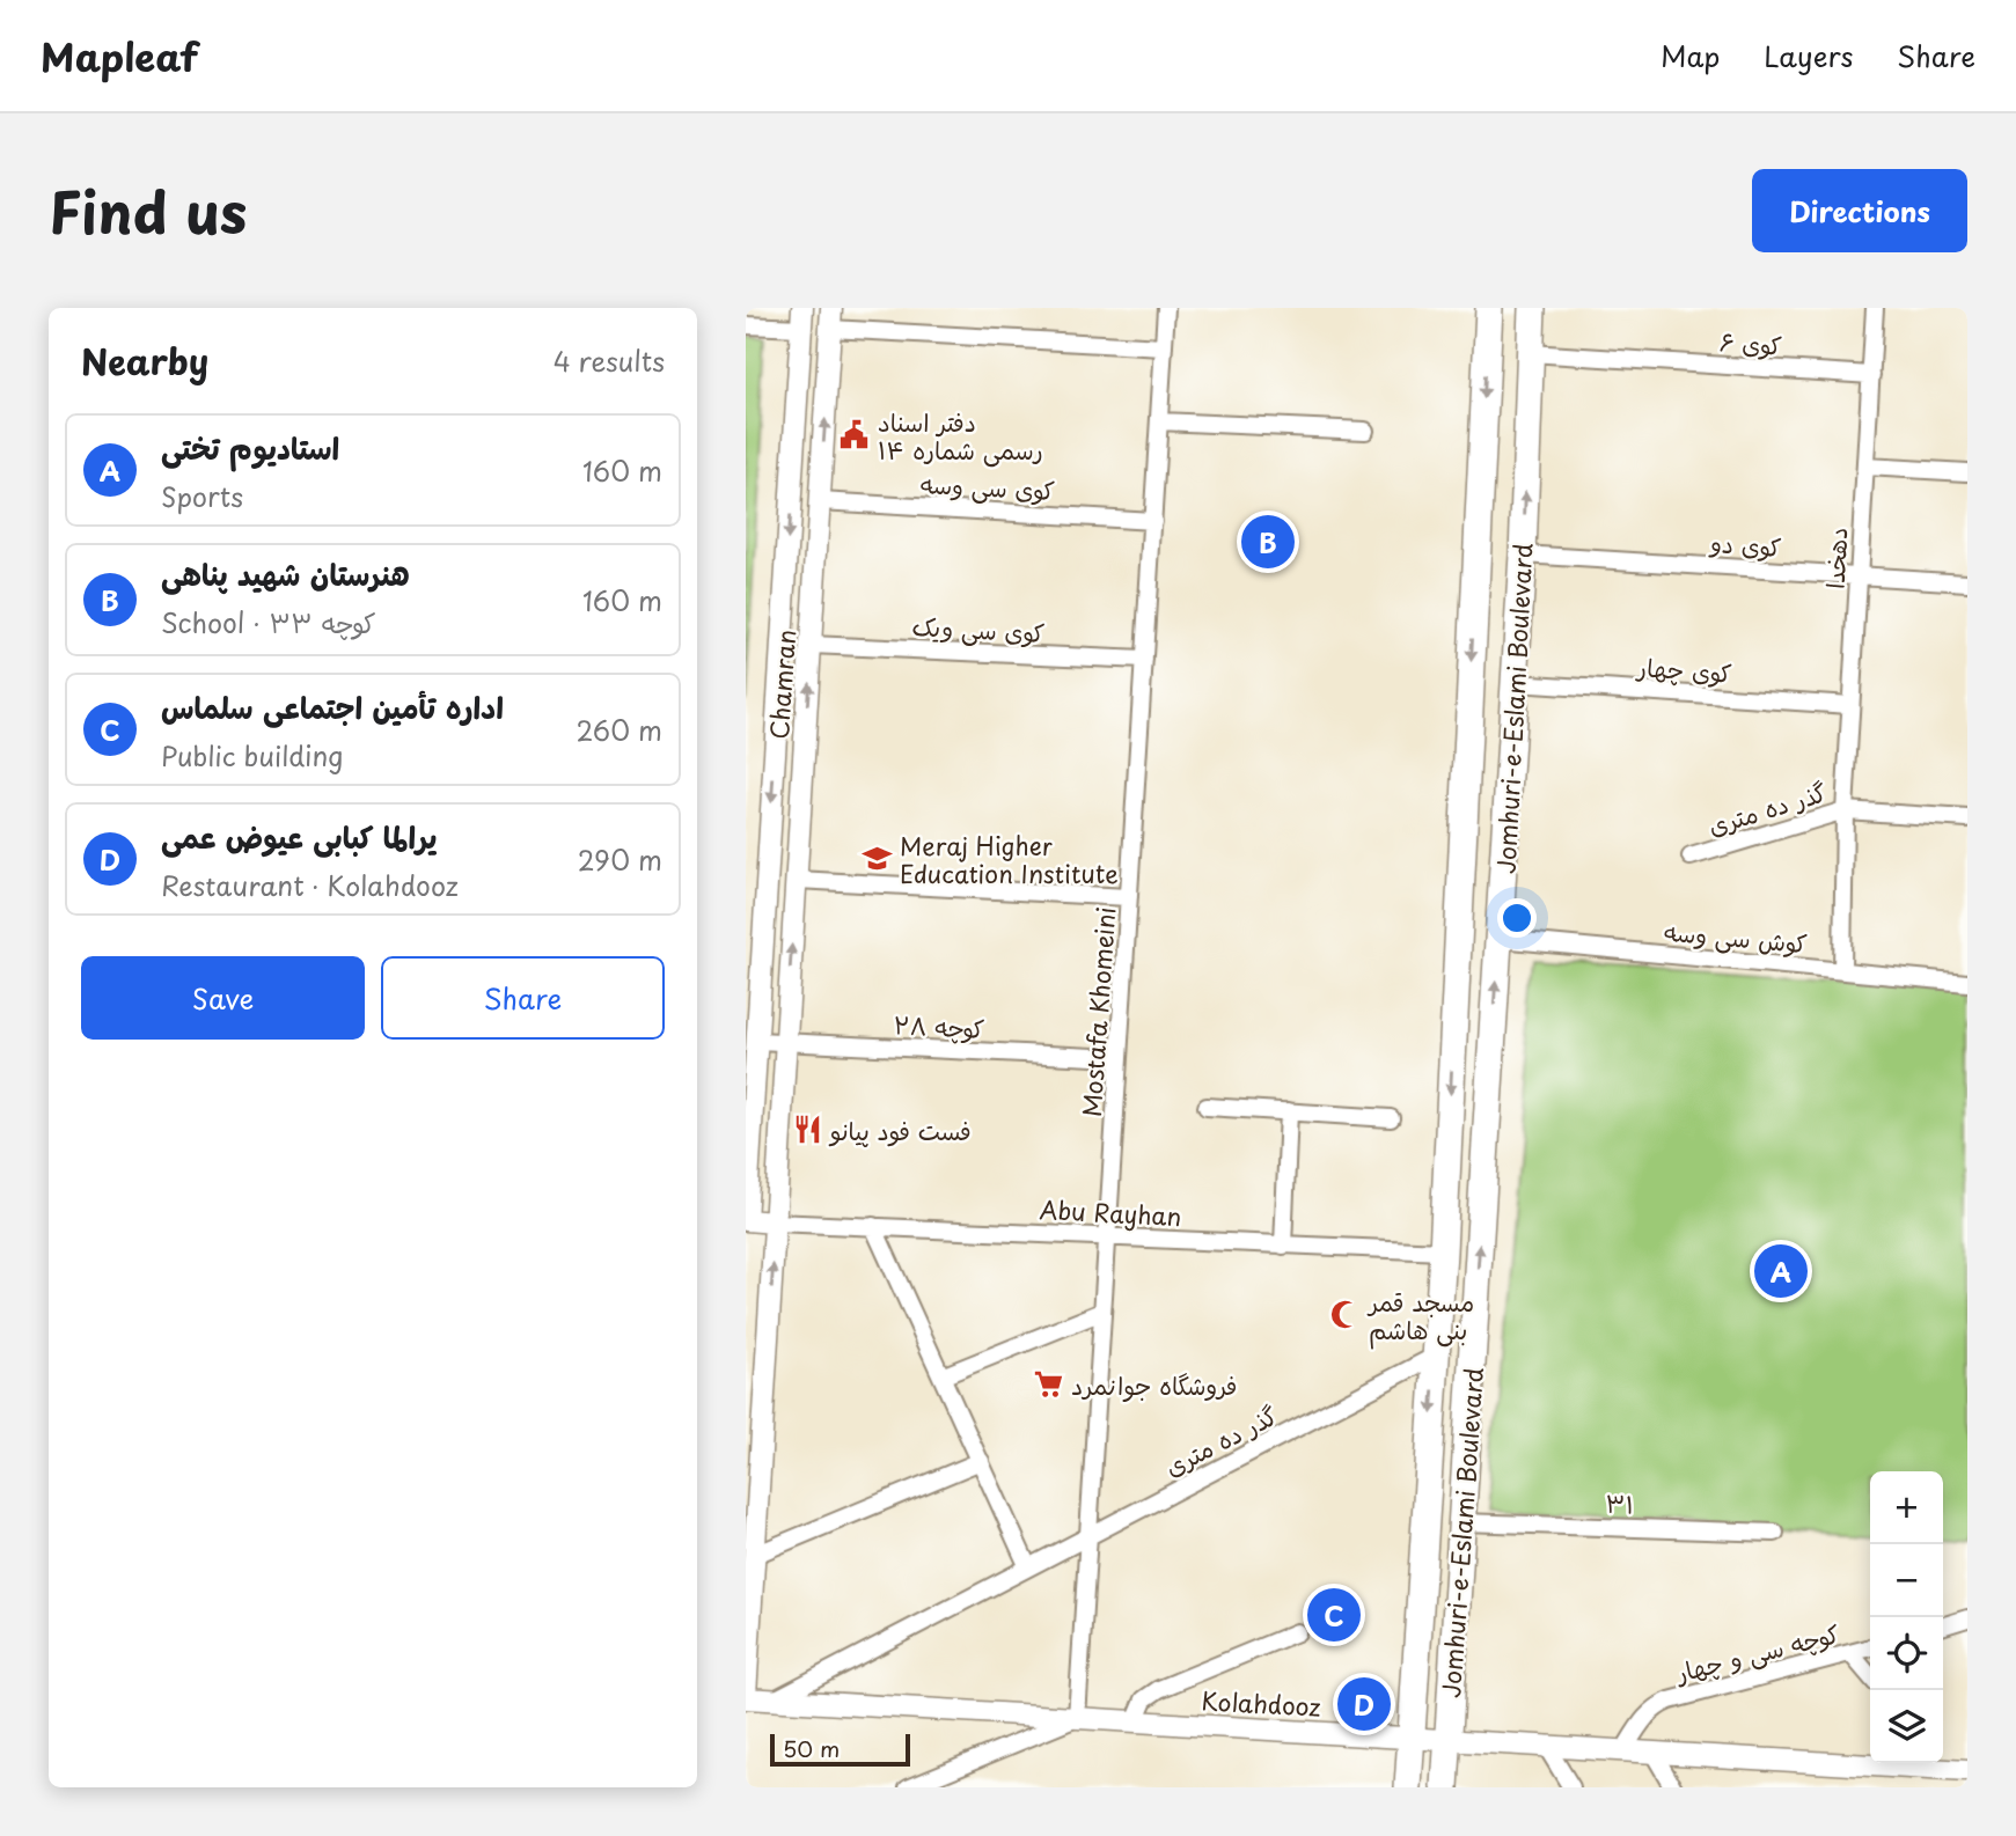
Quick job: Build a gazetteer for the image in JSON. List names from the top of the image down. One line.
{"streets":{"main road":["Jomhuri-e-Eslami Boulevard"],"street":["کوی ۶","کوی سی وسه","کوی دو","دهخدا","کوی سی ویک","کوی چهار","Chamran","گذر ده متری","کوش سی وسه","Mostafa Khomeini","کوچه ۲۸","Abu Rayhan","۳۱","کوچه سی و چهار","Kolahdooz"]},"crossings":[["کوی ۶","دهخدا"],["کوی ۶","Jomhuri-e-Eslami Boulevard"],["کوی سی وسه","Chamran"],["کوی سی وسه","Mostafa Khomeini"],["کوی دو","دهخدا"],["کوی دو","Jomhuri-e-Eslami Boulevard"],["دهخدا","کوی چهار"],["دهخدا","گذر ده متری"],["کوی سی ویک","Chamran"],["کوی سی ویک","Mostafa Khomeini"],["کوی چهار","Jomhuri-e-Eslami Boulevard"],["Chamran","کوچه ۲۸"],["Chamran","Abu Rayhan"],["Chamran","Kolahdooz"],["Jomhuri-e-Eslami Boulevard","گذر ده متری"],["Jomhuri-e-Eslami Boulevard","کوش سی وسه"],["Jomhuri-e-Eslami Boulevard","Abu Rayhan"],["Jomhuri-e-Eslami Boulevard","۳۱"],["Jomhuri-e-Eslami Boulevard","Kolahdooz"],["گذر ده متری","کوش سی وسه"],["گذر ده متری","Mostafa Khomeini"],["گذر ده متری","Kolahdooz"],["Mostafa Khomeini","کوچه ۲۸"],["Mostafa Khomeini","Abu Rayhan"],["Mostafa Khomeini","Kolahdooz"],["کوچه سی و چهار","Kolahdooz"]],"places":{"public building":["دفتر اسناد رسمی شماره ۱۴"],"school or university":["Meraj Higher Education Institute"],"restaurant":["فست فود پیانو"],"mosque":["مسجد قمر بنی هاشم"],"supermarket":["فروشگاه جوانمرد"]},"scale_bar":"50 m","page":{"header":"Mapleaf","nav":["Map","Layers","Share"],"title":"Find us","buttons":["Directions",["Save","Share"]],"heading":["Nearby","4 results"],"list":[{"mark":"A","name":"استادیوم تختی","note":"Sports","value":"160 m"},{"mark":"B","name":"هنرستان شهید پناهی","note":"School · کوچه ۳۳","value":"160 m"},{"mark":"C","name":"اداره تأمین اجتماعی سلماس","note":"Public building","value":"260 m"},{"mark":"D","name":"یرالما کبابی عیوض عمی","note":"Restaurant · Kolahdooz","value":"290 m"}],"pins":["B","A","C","D"],"map_buttons":["+","−"],"scale":"50 m"}}
